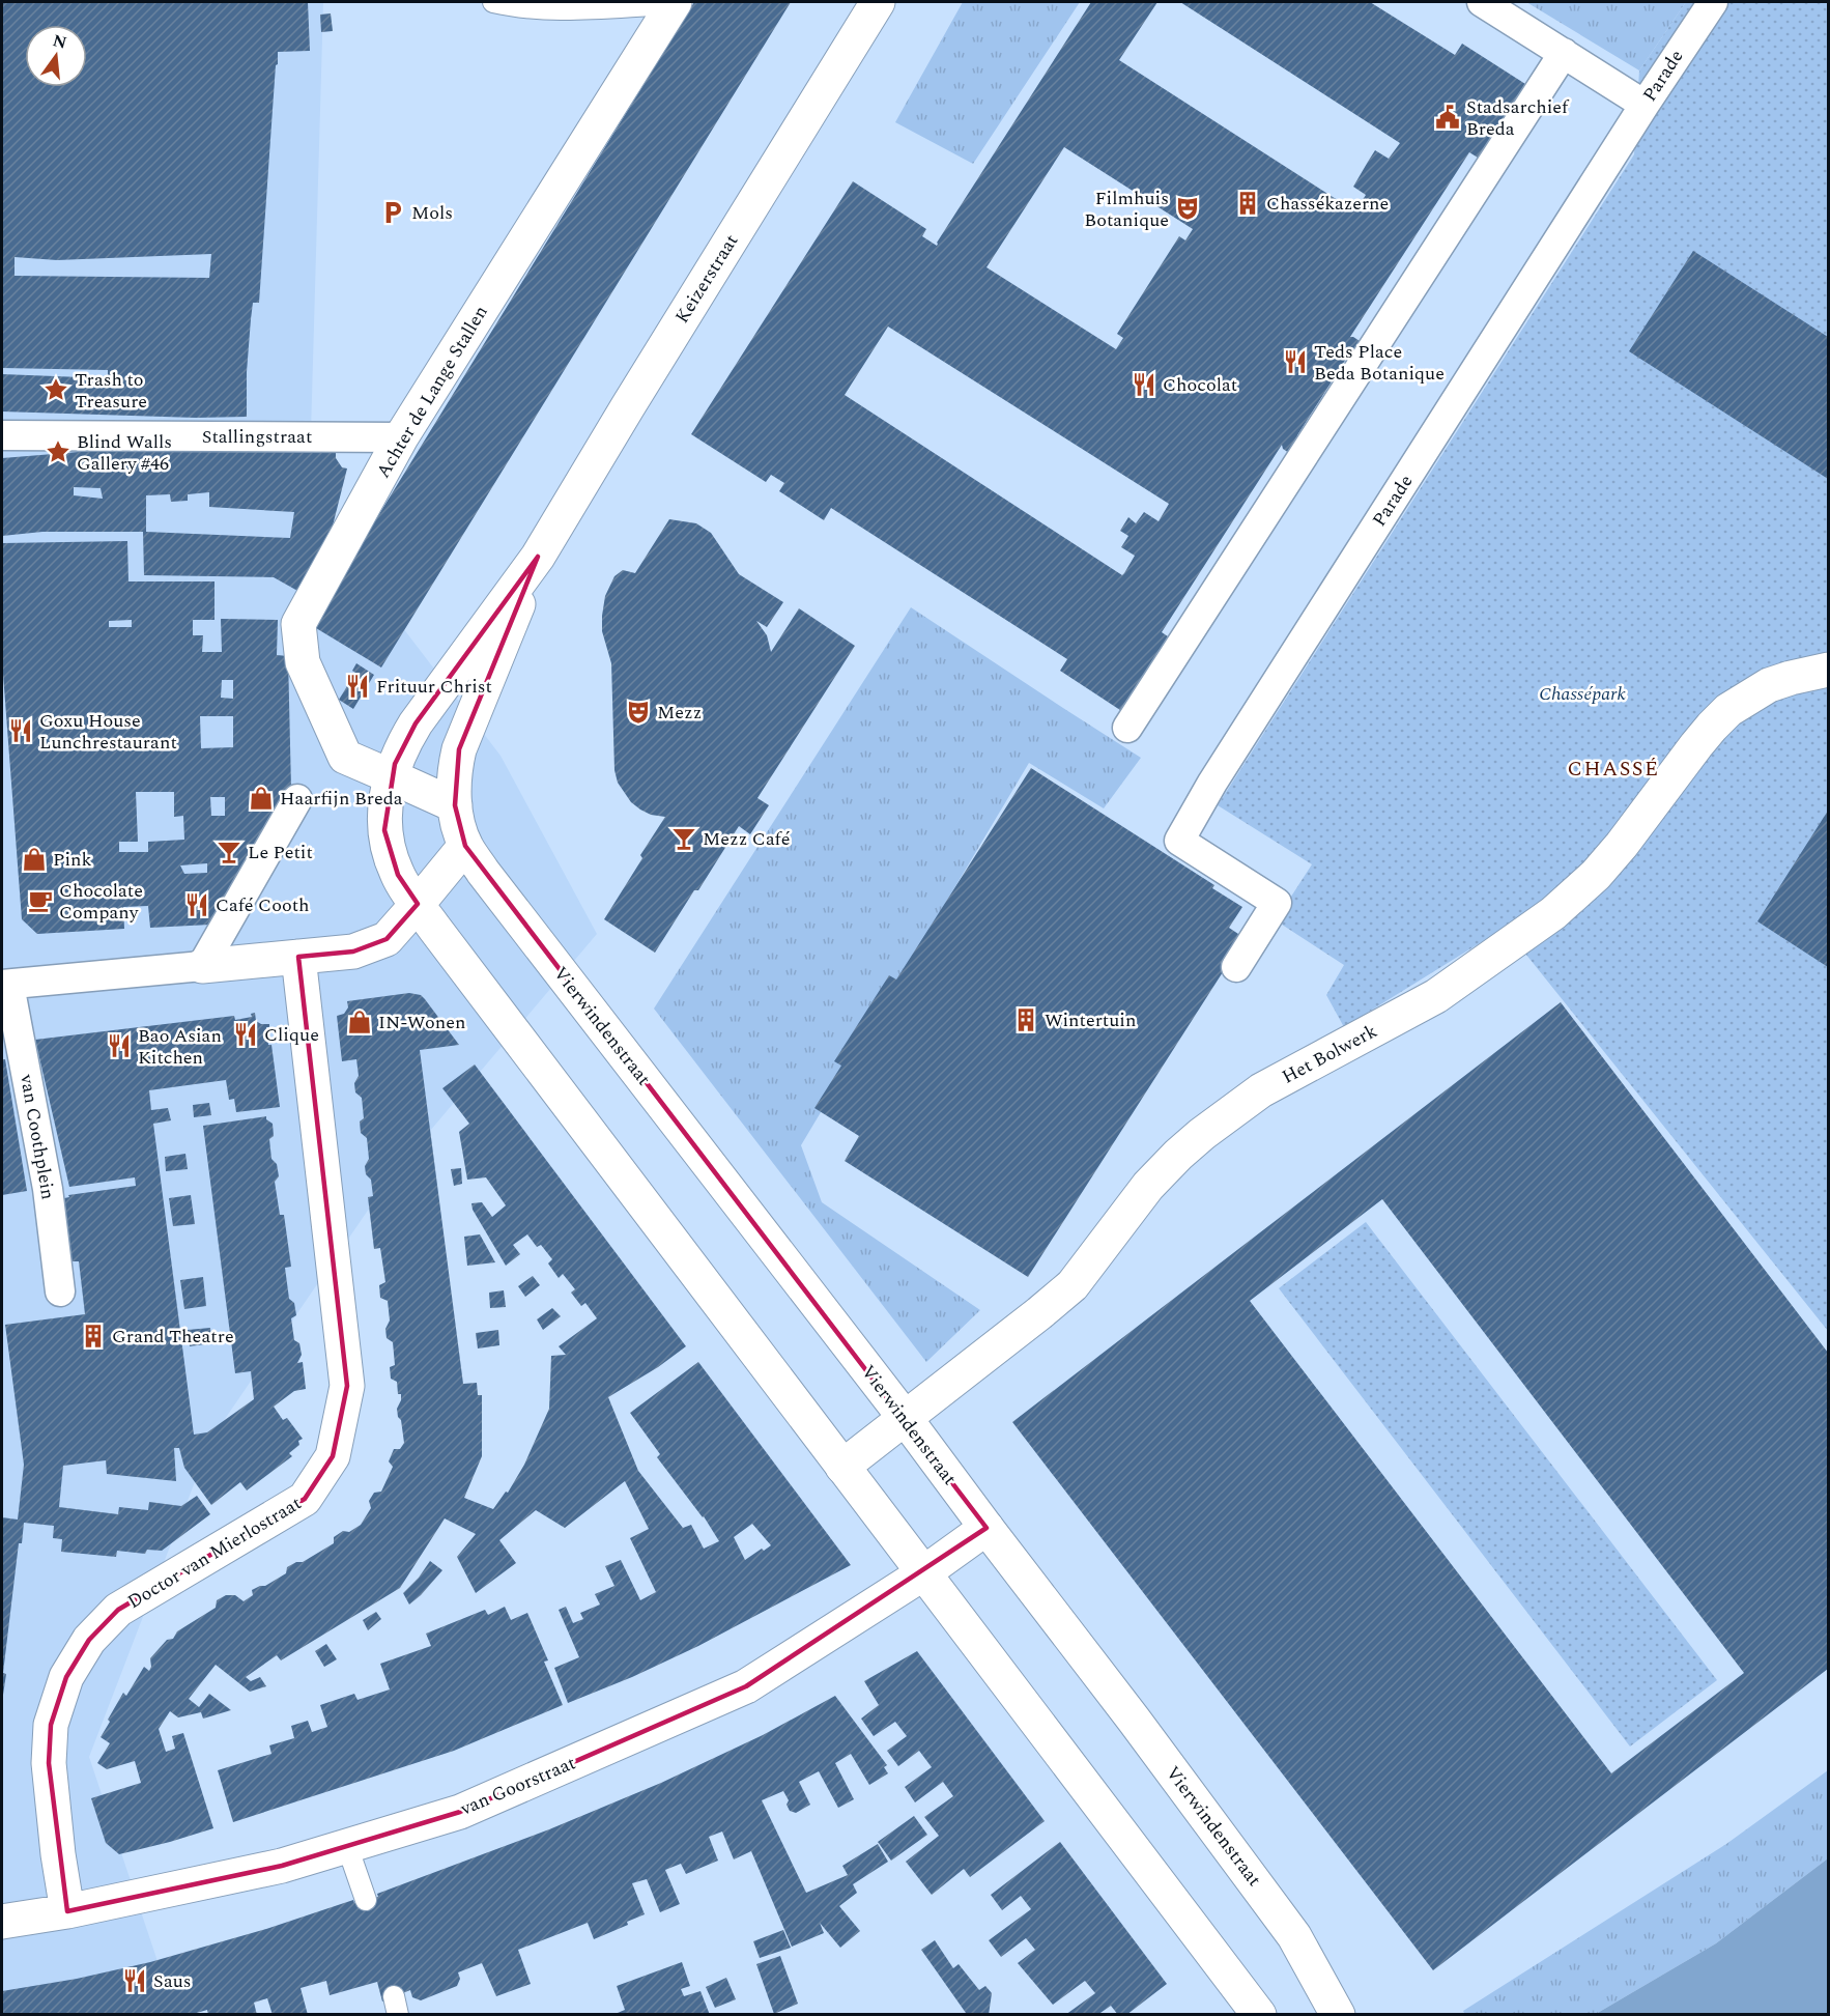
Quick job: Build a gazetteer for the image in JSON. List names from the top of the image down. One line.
{"streets":{"street":["Parade","Keizerstraat","Achter de Lange Stallen","Stallingstraat","Vierwindenstraat","Het Bolwerk","van Coothplein","Doctor van Mierlostraat","van Goorstraat"]},"crossings":[["Keizerstraat","Achter de Lange Stallen"],["Keizerstraat","Vierwindenstraat"],["Achter de Lange Stallen","Stallingstraat"],["Vierwindenstraat","Het Bolwerk"],["Vierwindenstraat","van Goorstraat"],["van Coothplein","Doctor van Mierlostraat"],["Doctor van Mierlostraat","van Goorstraat"]],"districts":["CHASSÉ"],"parks":["Chassépark"],"places":{"public building":["Stadsarchief Breda"],"building":["Chassékazerne","Wintertuin","Grand Theatre"],"theatre":["Filmhuis Botanique","Mezz"],"parking":["Mols"],"restaurant":["Teds Place Beda Botanique","Chocolat","Frituur Christ","Goxu House Lunchrestaurant","Café Cooth","Clique","Bao Asian Kitchen","Saus"],"place":["Trash to Treasure","Blind Walls Gallery #46"],"shop":["Haarfijn Breda","Pink","IN-Wonen"],"bar":["Mezz Café","Le Petit"],"cafe":["Chocolate Company"]},"north":"top"}
